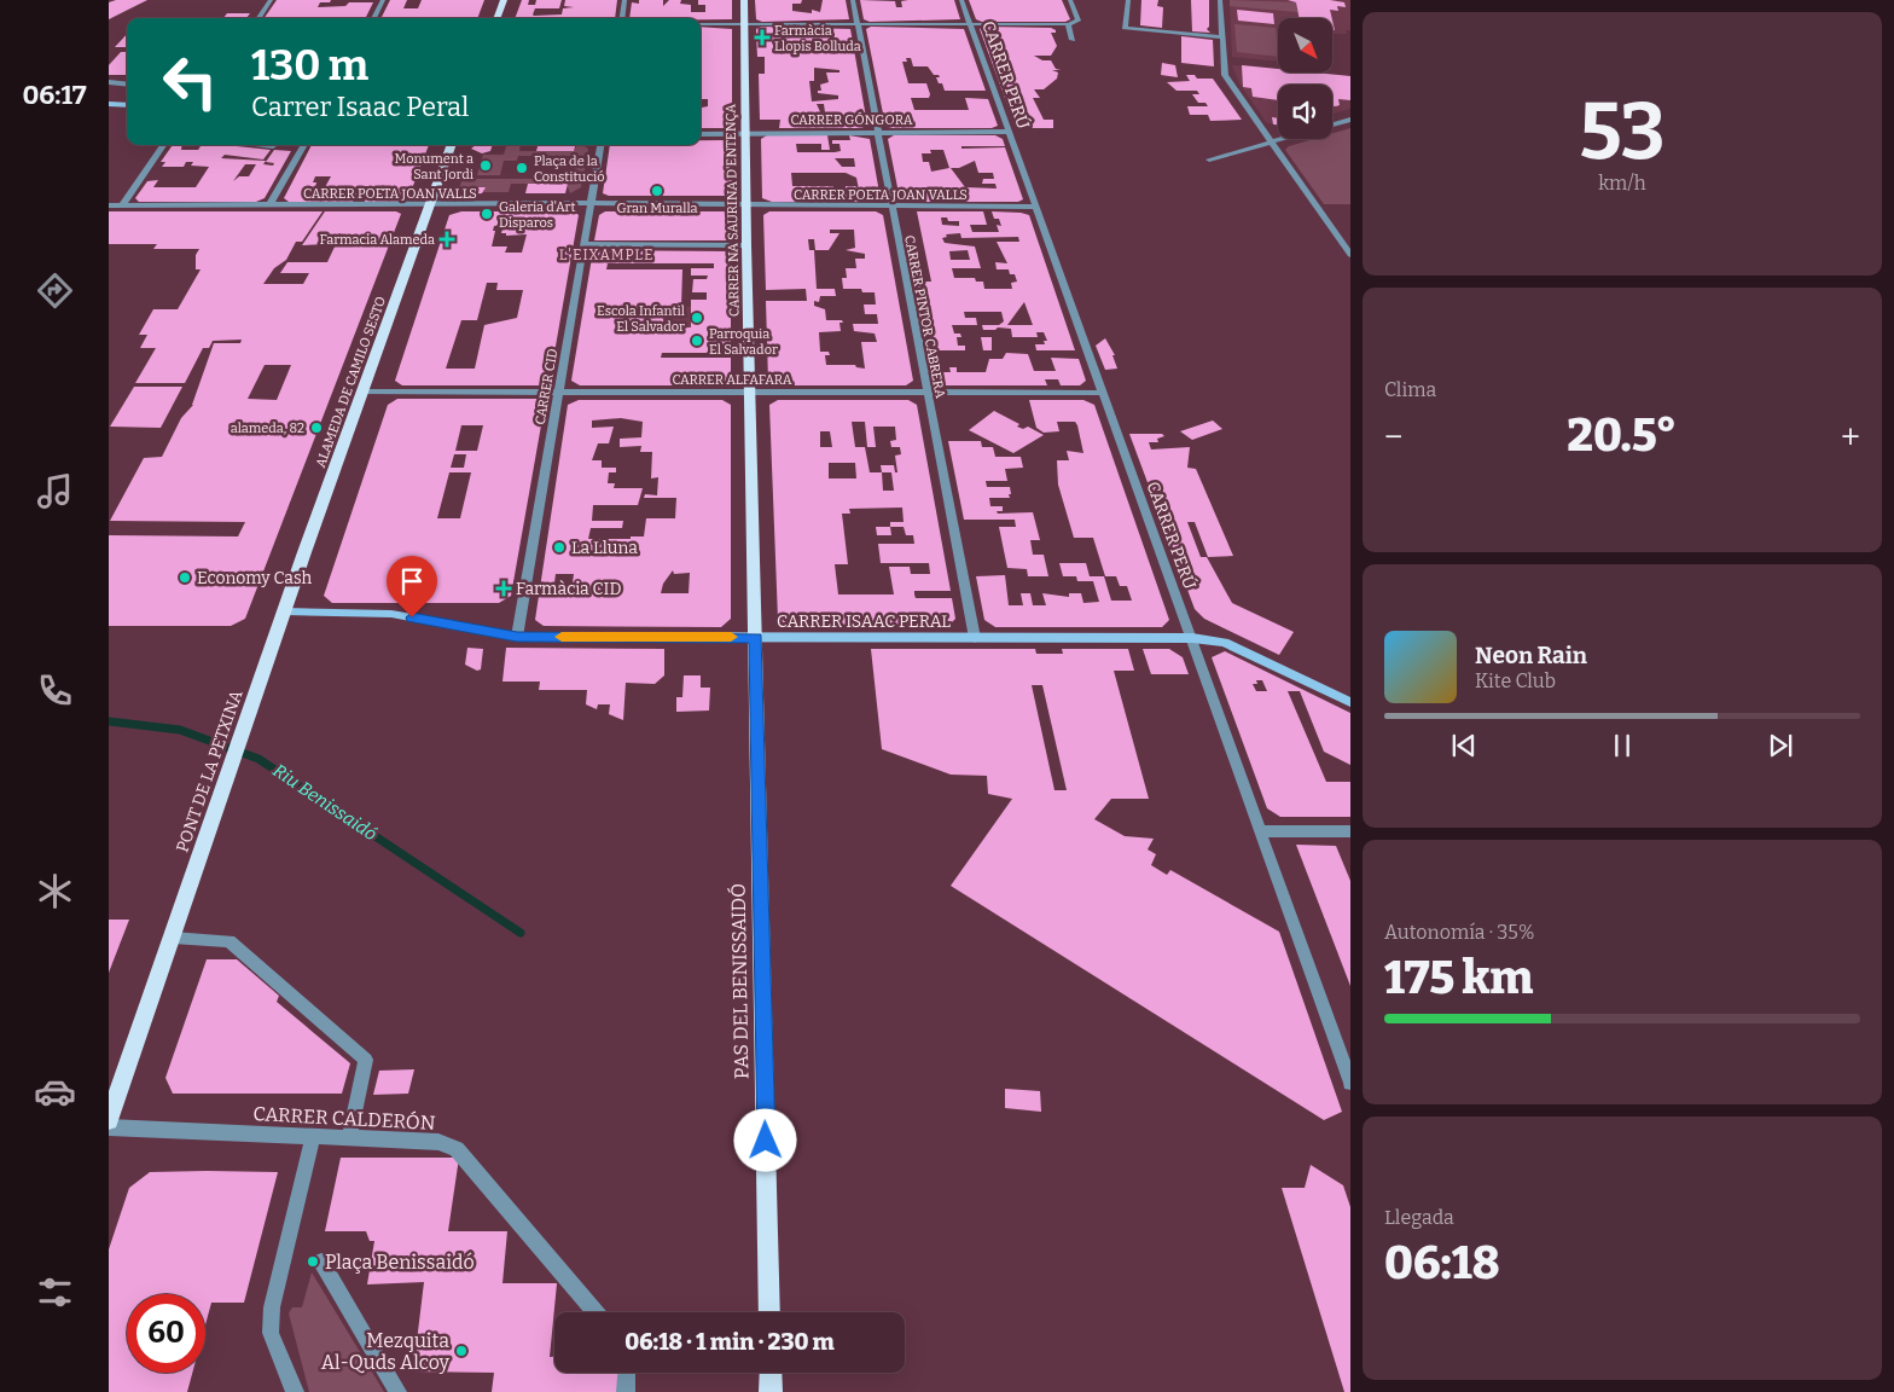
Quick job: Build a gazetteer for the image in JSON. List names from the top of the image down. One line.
{"streets":{"main road":["CARRER NA SAURINA D'ENTENÇA","ALAMEDA DE CAMILO SESTO","PONT DE LA PETXINA","PAS DEL BENISSAIDÓ"],"street":["CARRER PERÚ","CARRER GÓNGORA","CARRER POETA JOAN VALLS","CARRER PINTOR CABRERA","CARRER ALFAFARA","CARRER CID","CARRER ISAAC PERAL","CARRER CALDERÓN"]},"crossings":[["CARRER PERÚ","CARRER GÓNGORA"],["CARRER PERÚ","CARRER POETA JOAN VALLS"],["CARRER PERÚ","CARRER ALFAFARA"],["CARRER PERÚ","CARRER ISAAC PERAL"],["CARRER GÓNGORA","CARRER NA SAURINA D'ENTENÇA"],["CARRER GÓNGORA","CARRER PINTOR CABRERA"],["CARRER POETA JOAN VALLS","CARRER NA SAURINA D'ENTENÇA"],["CARRER POETA JOAN VALLS","CARRER PINTOR CABRERA"],["CARRER POETA JOAN VALLS","ALAMEDA DE CAMILO SESTO"],["CARRER POETA JOAN VALLS","CARRER CID"],["CARRER NA SAURINA D'ENTENÇA","CARRER ALFAFARA"],["CARRER NA SAURINA D'ENTENÇA","CARRER ISAAC PERAL"],["CARRER NA SAURINA D'ENTENÇA","PAS DEL BENISSAIDÓ"],["CARRER PINTOR CABRERA","CARRER ALFAFARA"],["CARRER PINTOR CABRERA","CARRER ISAAC PERAL"],["CARRER ALFAFARA","ALAMEDA DE CAMILO SESTO"],["CARRER ALFAFARA","CARRER CID"],["ALAMEDA DE CAMILO SESTO","CARRER ISAAC PERAL"],["ALAMEDA DE CAMILO SESTO","PONT DE LA PETXINA"],["CARRER CID","CARRER ISAAC PERAL"],["CARRER ISAAC PERAL","PAS DEL BENISSAIDÓ"]],"districts":["L'EIXAMPLE"],"water":["Riu Benissaidó"],"places":{"health":["Farmàcia Llopis Bolluda","Farmacia Alameda","Farmàcia CID"],"other":["Monument a Sant Jordi","Plaça de la Constitució","Gran Muralla","Galeria d'Art Disparos","Escola Infantil El Salvador","Parroquia El Salvador","alameda, 82","La Lluna","Economy Cash","Plaça Benissaidó","Mezquita Al-Quds Alcoy"]},"north":"bottom right","page":{"tabs":"06:17","tile":[["53","km/h"],"Clima",["Autonomía · 35%","175 km"],["Llegada","06:18"]],"turn":["130 m","Carrer Isaac Peral"],"heat":["−","20.5°","+"],"song":["Neon Rain","Kite Club"],"limit":"60","trip":"06:18 · 1 min · 230 m"}}
